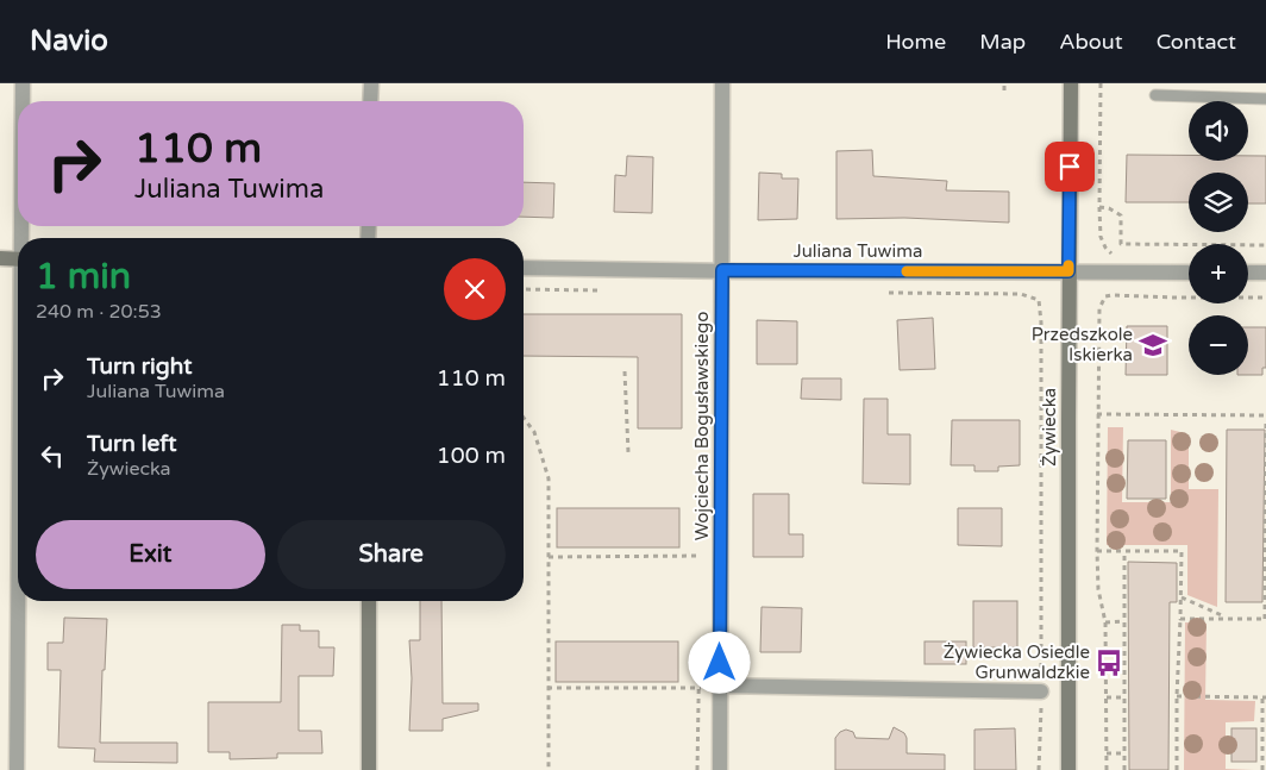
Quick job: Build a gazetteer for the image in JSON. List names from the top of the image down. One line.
{"streets":{"main road":["Żywiecka"],"street":["Juliana Tuwima","Wojciecha Bogusławskiego"]},"crossings":[["Juliana Tuwima","Wojciecha Bogusławskiego"],["Juliana Tuwima","Żywiecka"]],"places":{"school or university":["Przedszkole Iskierka"],"bus stop":["Żywiecka Osiedle Grunwaldzkie"]},"page":{"header":"Navio","nav":["Home","Map","About","Contact"],"map_buttons":["+","−"],"turn":["110 m","Juliana Tuwima"],"heading":["1 min","240 m · 20:53"],"list":[{"name":"Turn right","note":"Juliana Tuwima","value":"110 m"},{"name":"Turn left","note":"Żywiecka","value":"100 m"}],"buttons":["Exit","Share"]}}
